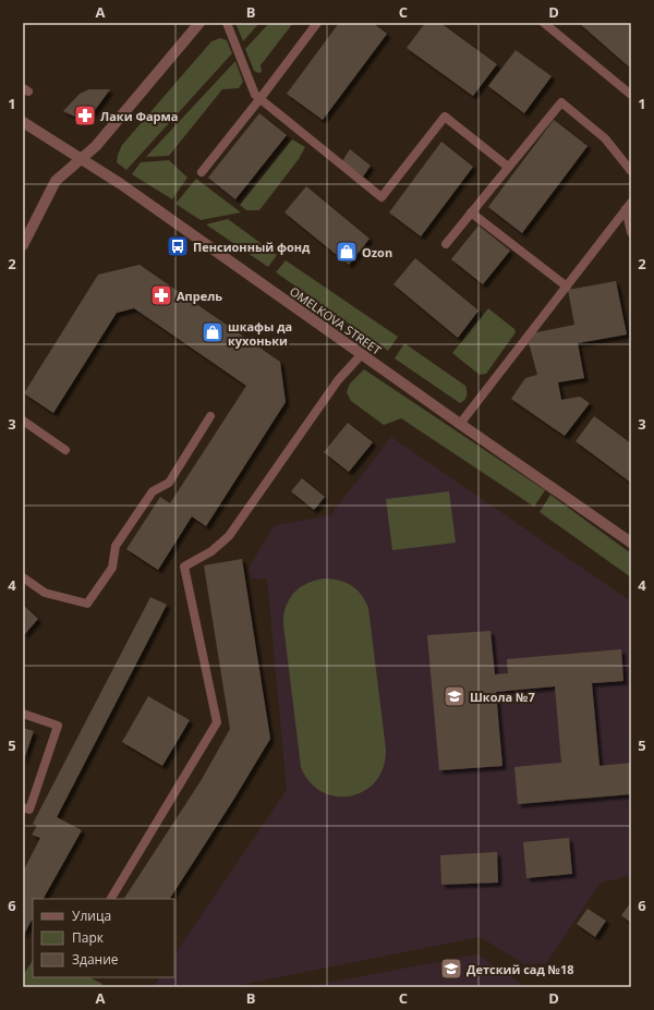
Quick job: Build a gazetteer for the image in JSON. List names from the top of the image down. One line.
{"streets":{"street":["OMELKOVA STREET"]},"places":{"pharmacy":["Лаки Фарма","Апрель"],"bus stop":["Пенсионный фонд"],"shop":["Ozon","шкафы да кухоньки"],"school or university":["Школа №7","Детский сад №18"]},"legend":["Улица","Парк","Здание"],"grid":{"columns":["A","B","C","D"],"rows":["1","2","3","4","5","6"]}}
